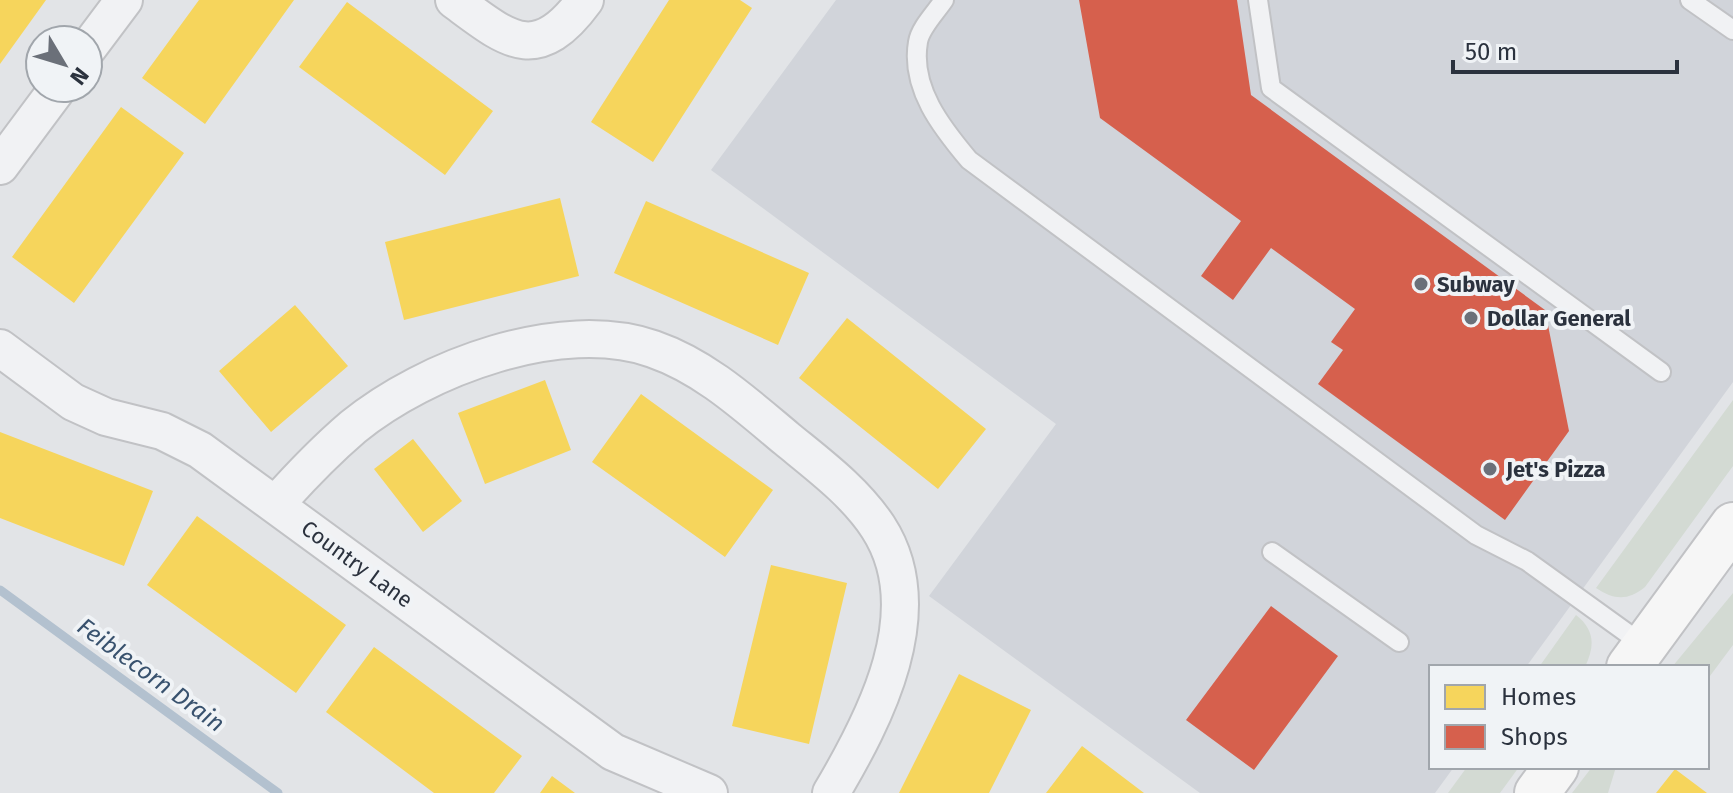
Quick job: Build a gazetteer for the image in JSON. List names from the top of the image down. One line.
{"streets":{"street":["Country Lane"]},"water":["Feiblecorn Drain"],"places":["Subway","Dollar General","Jet's Pizza"],"legend":["Homes","Shops"],"scale_bar":"50 m","north":"bottom right"}
